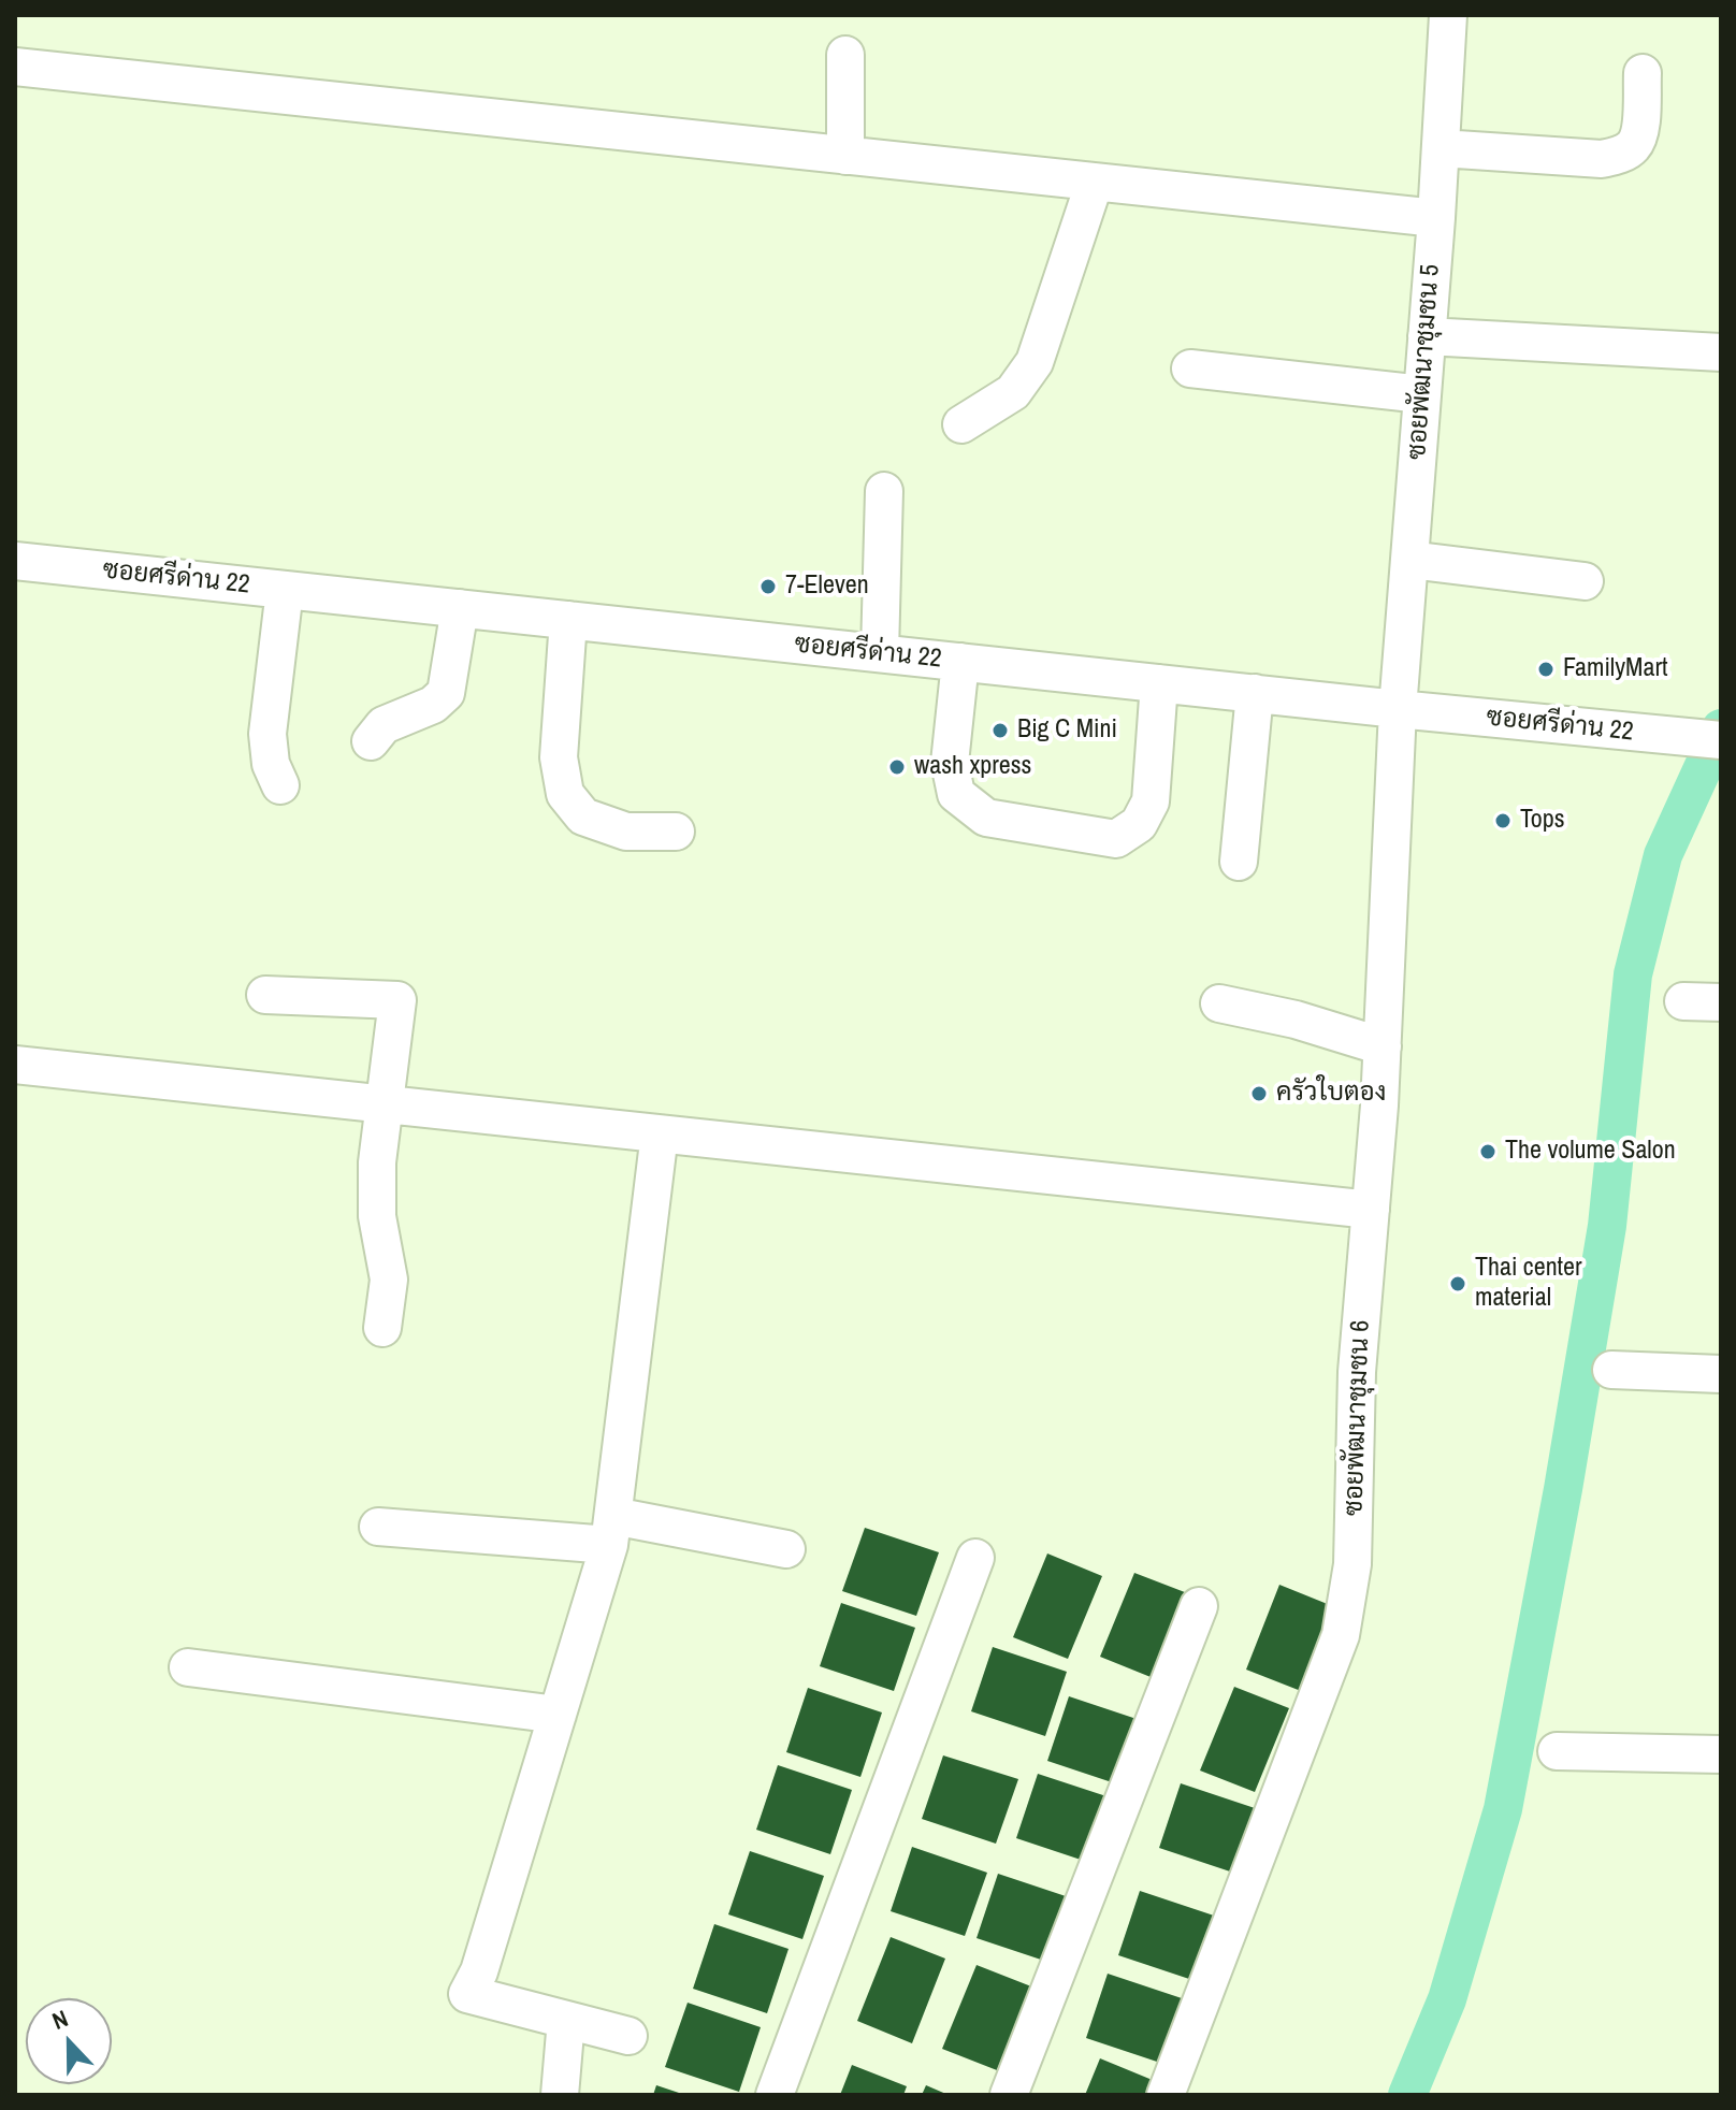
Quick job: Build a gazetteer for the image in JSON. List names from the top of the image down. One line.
{"streets":{"street":["ซอยพัฒนาชุมชน 5","ซอยศรีด่าน 22","ซอยพัฒนาชุมชน 6"]},"crossings":[["ซอยพัฒนาชุมชน 5","ซอยศรีด่าน 22"],["ซอยพัฒนาชุมชน 5","ซอยพัฒนาชุมชน 6"],["ซอยศรีด่าน 22","ซอยพัฒนาชุมชน 6"]],"places":["7-Eleven","FamilyMart","Big C Mini","wash xpress","Tops","ครัวใบตอง","The volume Salon","Thai center material"],"north":"top"}
